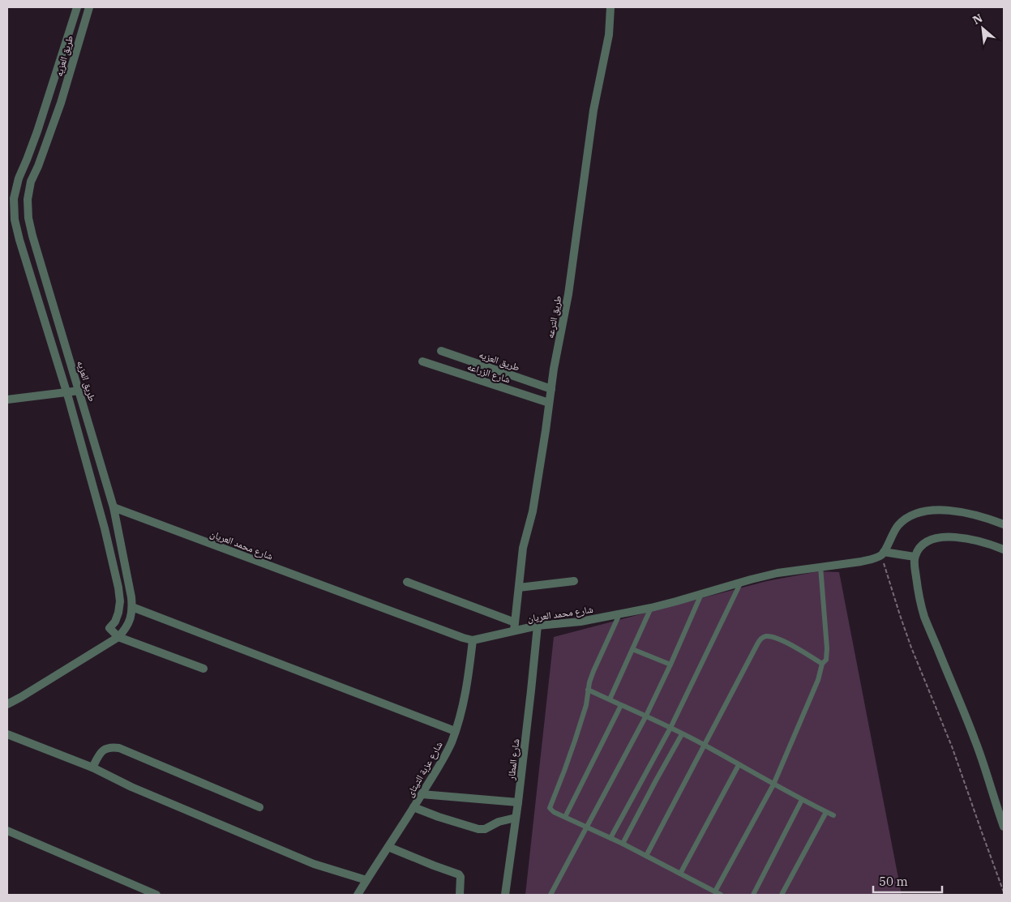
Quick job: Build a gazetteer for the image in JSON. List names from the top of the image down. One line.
{"streets":{"street":["طريق العزيه","طريق الترعه","شارع الزراعه","شارع محمد العريان","شارع المطار","شارع عزبة التيتاى"]},"crossings":[["طريق العزيه","طريق الترعه"],["طريق العزيه","شارع محمد العريان"],["طريق الترعه","شارع الزراعه"],["طريق الترعه","شارع محمد العريان"],["شارع محمد العريان","شارع المطار"],["شارع محمد العريان","شارع عزبة التيتاى"]],"scale_bar":"50 m","north":"top left"}
